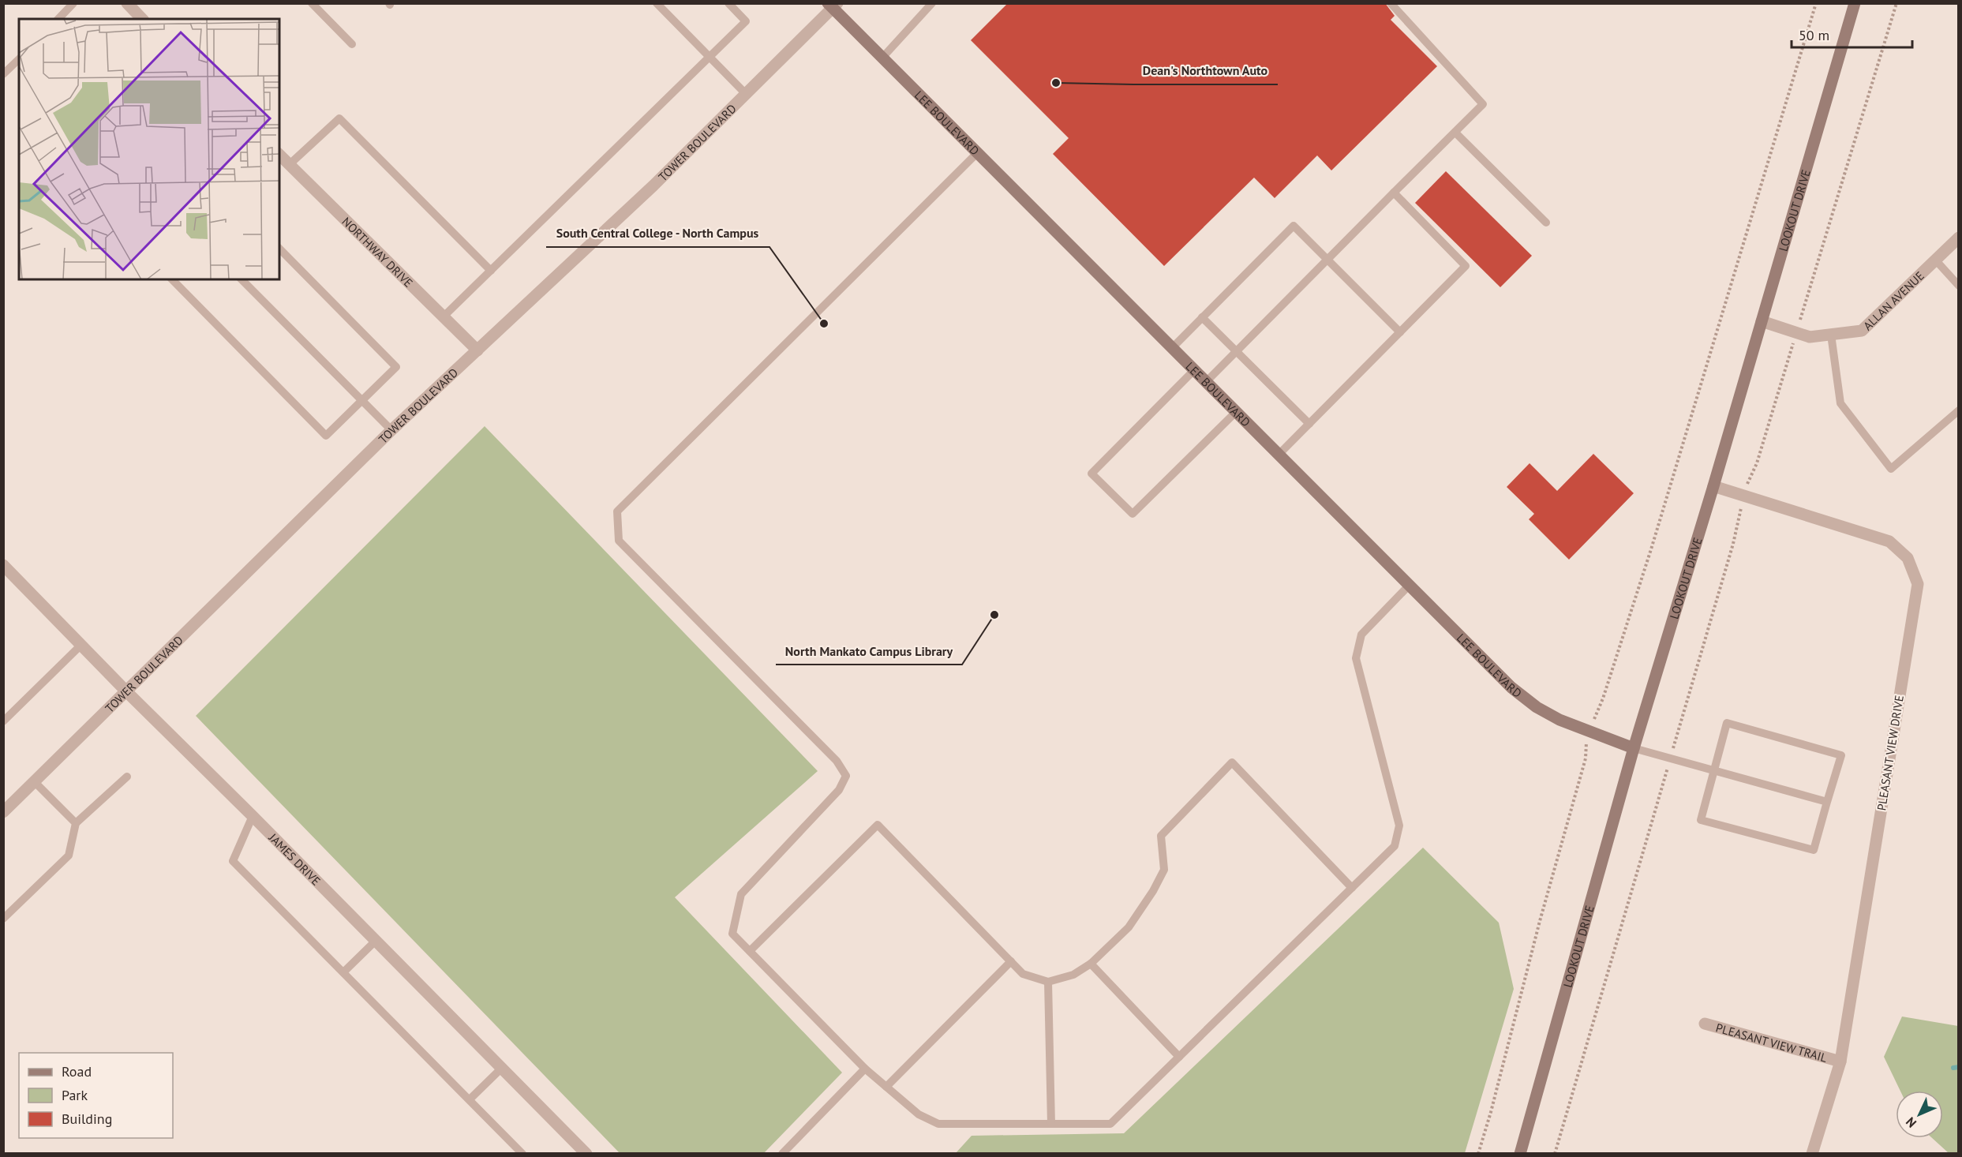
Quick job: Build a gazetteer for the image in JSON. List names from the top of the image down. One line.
{"streets":{"main road":["LEE BOULEVARD","LOOKOUT DRIVE"],"street":["TOWER BOULEVARD","NORTHWAY DRIVE","ALLAN AVENUE","PLEASANT VIEW DRIVE","JAMES DRIVE","PLEASANT VIEW TRAIL"]},"crossings":[["LEE BOULEVARD","TOWER BOULEVARD"],["LEE BOULEVARD","LOOKOUT DRIVE"],["TOWER BOULEVARD","NORTHWAY DRIVE"],["TOWER BOULEVARD","JAMES DRIVE"],["LOOKOUT DRIVE","ALLAN AVENUE"],["LOOKOUT DRIVE","PLEASANT VIEW DRIVE"],["PLEASANT VIEW DRIVE","PLEASANT VIEW TRAIL"]],"places":["Dean's Northtown Auto","South Central College - North Campus","North Mankato Campus Library"],"legend":["Road","Park","Building"],"scale_bar":"50 m","north":"bottom left"}
